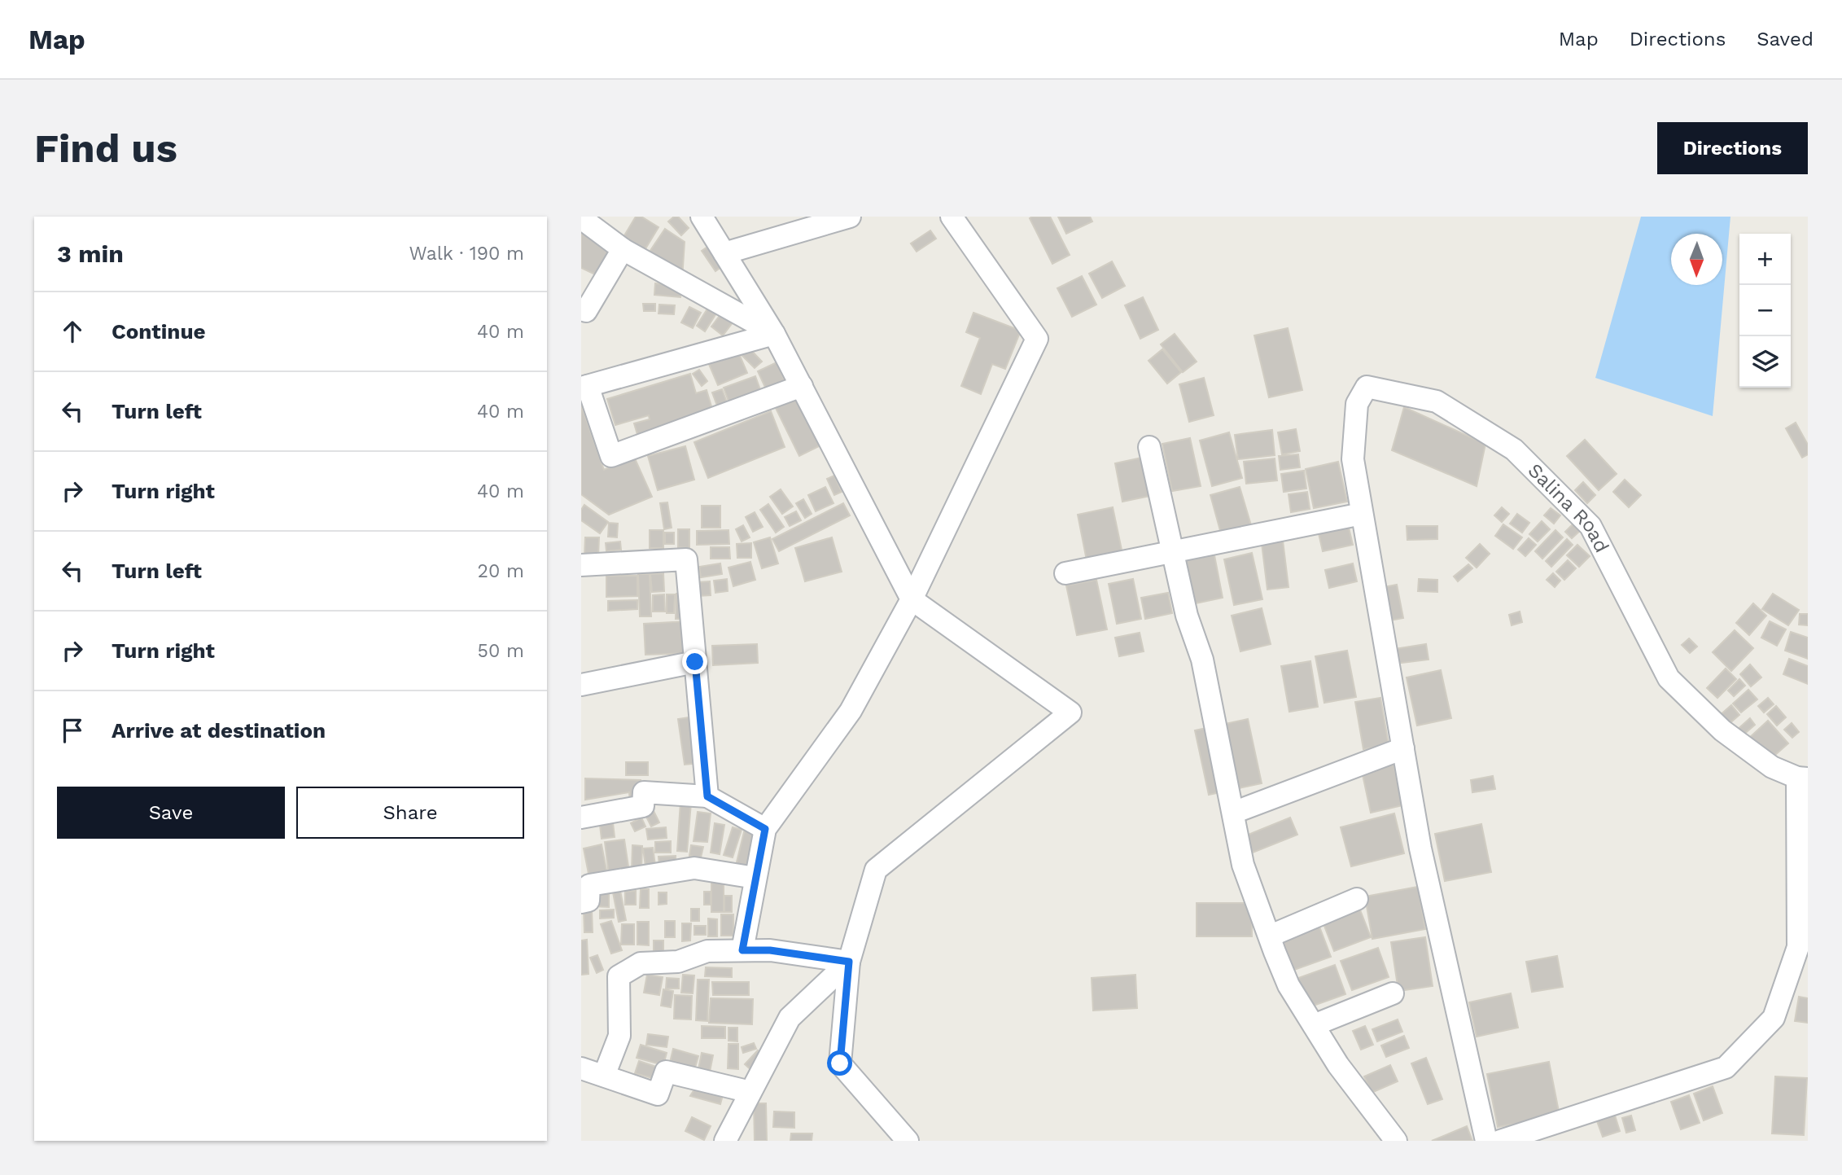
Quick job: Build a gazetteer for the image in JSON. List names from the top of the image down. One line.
{"streets":{"street":["Salina Road"]},"north":"bottom","page":{"header":"Map","nav":["Map","Directions","Saved"],"buttons":["Directions",["Save","Share"]],"title":"Find us","heading":["3 min","Walk · 190 m"],"map_buttons":["+","−"],"list":[["Continue","40 m"],["Turn left","40 m"],["Turn right","40 m"],["Turn left","20 m"],["Turn right","50 m"],"Arrive at destination"]}}
